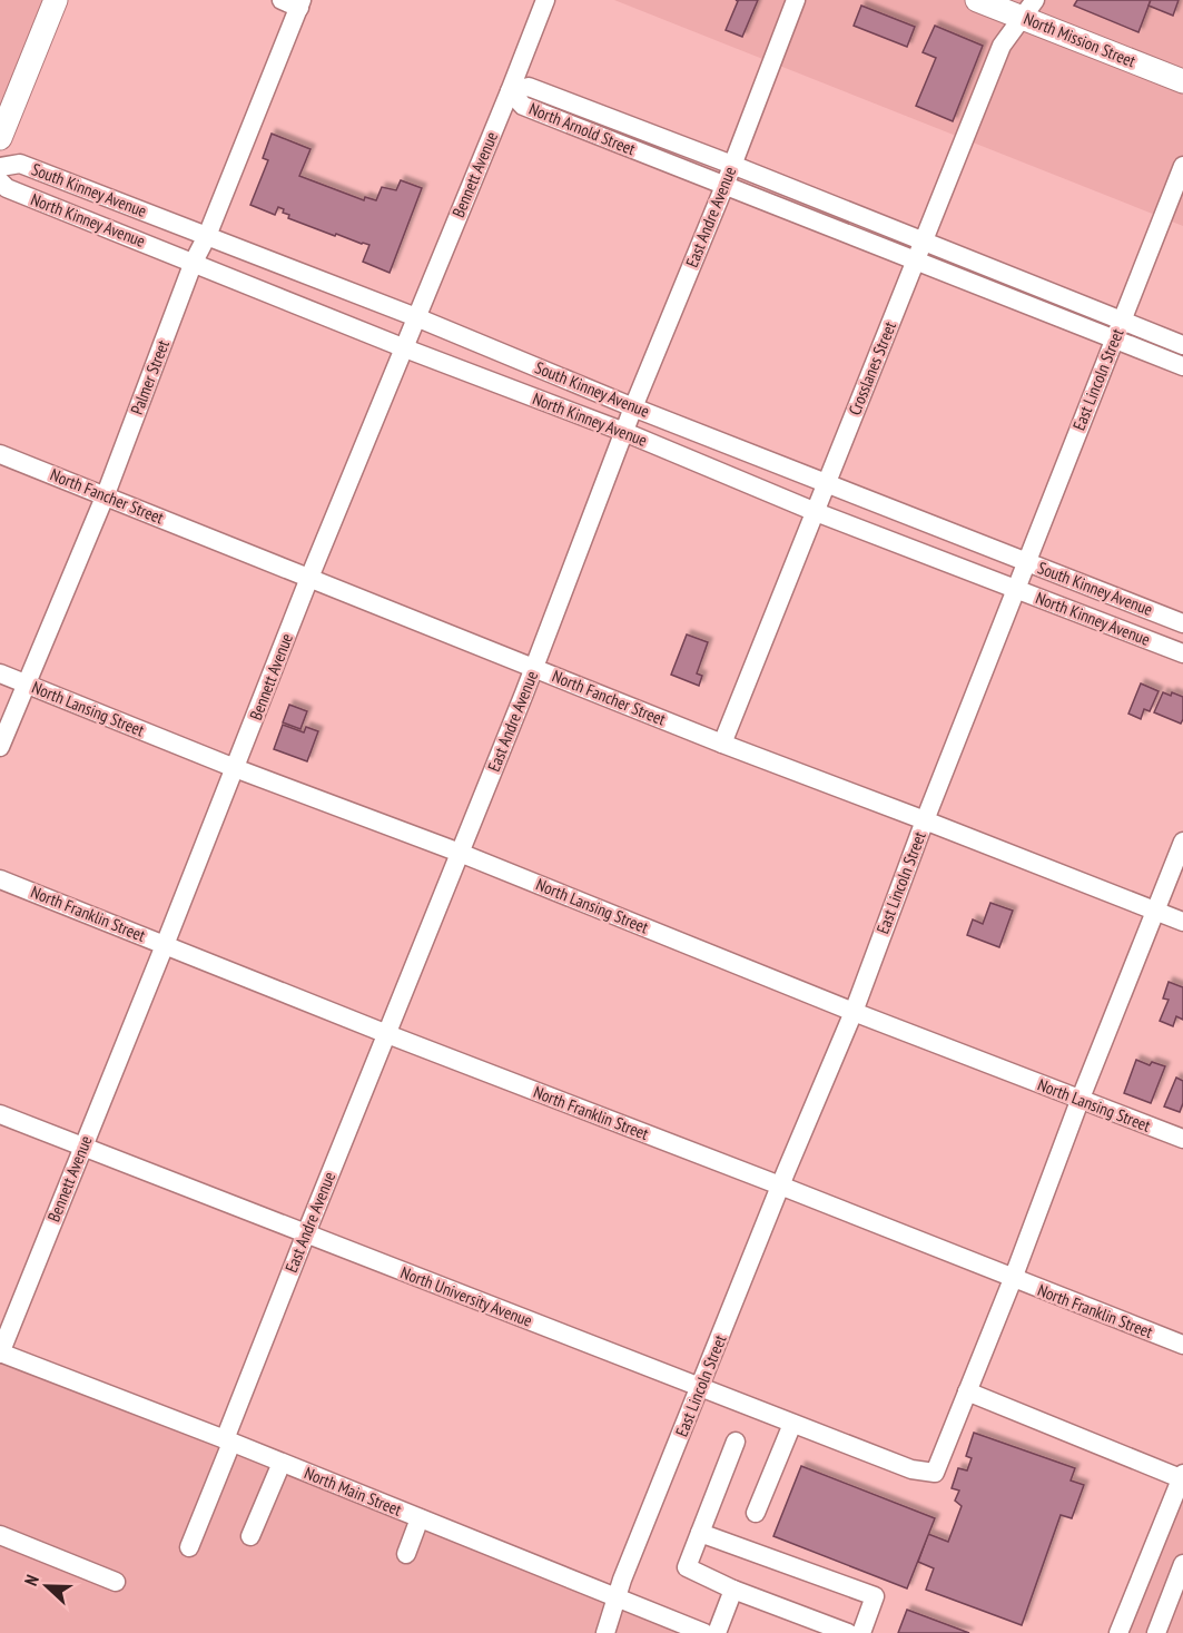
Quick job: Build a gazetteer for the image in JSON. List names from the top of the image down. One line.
{"streets":{"main road":["North Mission Street"],"street":["North Arnold Street","Bennett Avenue","South Kinney Avenue","East Andre Avenue","North Kinney Avenue","Crosslanes Street","Palmer Street","East Lincoln Street","North Fancher Street","North Lansing Street","North Franklin Street","North University Avenue","North Main Street"]},"crossings":[["North Mission Street","Crosslanes Street"],["North Arnold Street","Bennett Avenue"],["North Arnold Street","East Andre Avenue"],["North Arnold Street","Crosslanes Street"],["North Arnold Street","East Lincoln Street"],["Bennett Avenue","South Kinney Avenue"],["Bennett Avenue","North Kinney Avenue"],["Bennett Avenue","North Fancher Street"],["Bennett Avenue","North Lansing Street"],["Bennett Avenue","North Franklin Street"],["Bennett Avenue","North University Avenue"],["Bennett Avenue","North Main Street"],["South Kinney Avenue","East Andre Avenue"],["South Kinney Avenue","Crosslanes Street"],["South Kinney Avenue","Palmer Street"],["South Kinney Avenue","East Lincoln Street"],["East Andre Avenue","North Kinney Avenue"],["East Andre Avenue","North Fancher Street"],["East Andre Avenue","North Lansing Street"],["East Andre Avenue","North Franklin Street"],["East Andre Avenue","North University Avenue"],["East Andre Avenue","North Main Street"],["North Kinney Avenue","Crosslanes Street"],["North Kinney Avenue","Palmer Street"],["North Kinney Avenue","East Lincoln Street"],["Crosslanes Street","North Fancher Street"],["Palmer Street","North Fancher Street"],["Palmer Street","North Lansing Street"],["East Lincoln Street","North Fancher Street"],["East Lincoln Street","North Lansing Street"],["East Lincoln Street","North Franklin Street"],["East Lincoln Street","North University Avenue"],["East Lincoln Street","North Main Street"]],"north":"left"}
